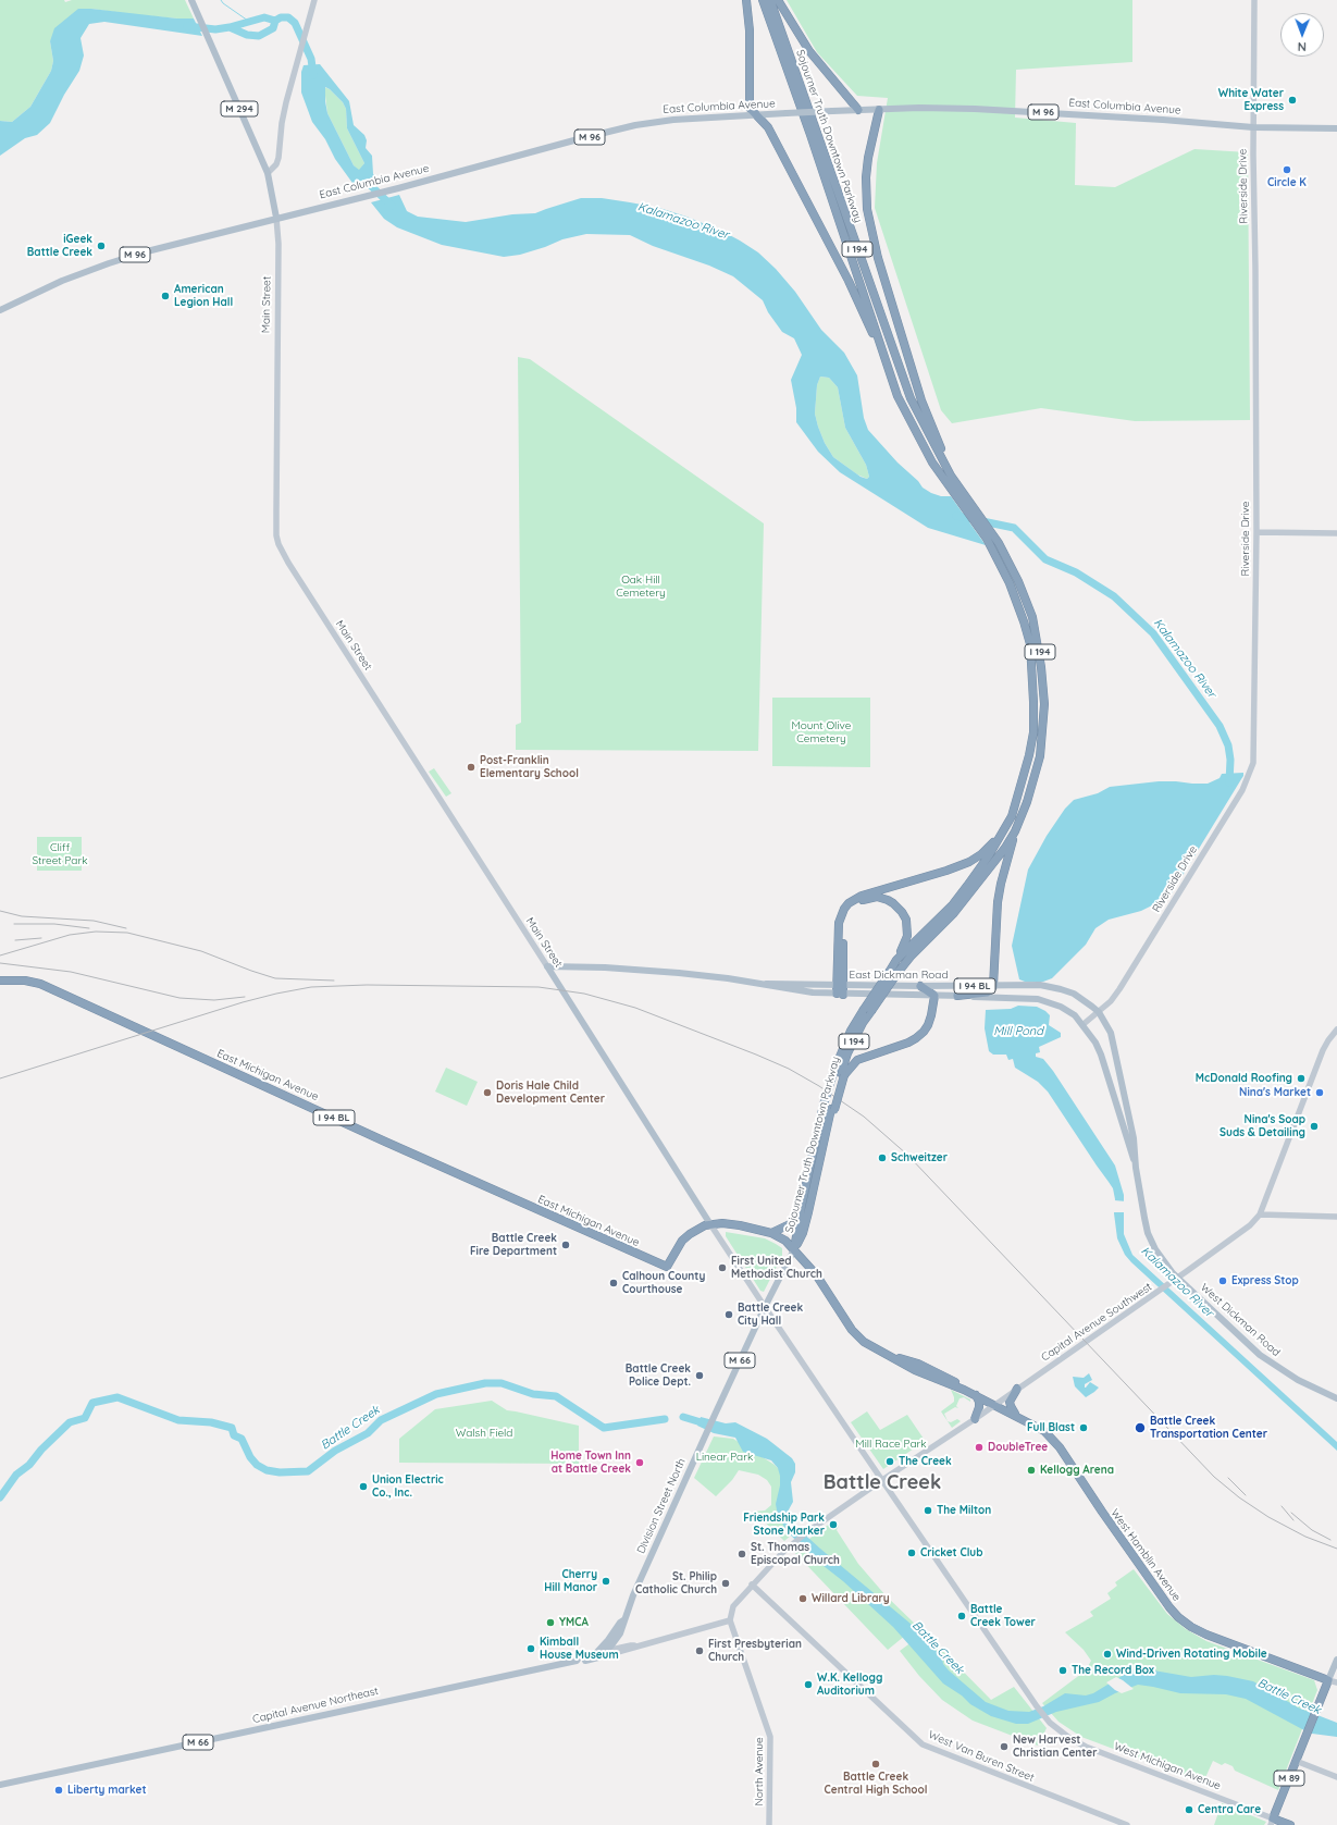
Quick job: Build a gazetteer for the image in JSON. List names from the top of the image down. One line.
{"streets":{"highway":["Sojourner Truth Downtown Parkway","I 194","I 94 BL","East Michigan Avenue","West Hamblin Avenue","West Michigan Avenue","M 89"],"main road":["East Columbia Avenue","M 294","M 96","Main Street","East Dickman Road","West Dickman Road","M 66","Division Street North","Capital Avenue Northeast"],"street":["Riverside Drive","Capital Avenue Southwest","West Van Buren Street","North Avenue"]},"crossings":[["East Columbia Avenue","Riverside Drive"],["East Columbia Avenue","Main Street"],["M 294","Main Street"],["Sojourner Truth Downtown Parkway","M 66"],["Sojourner Truth Downtown Parkway","West Hamblin Avenue"],["Riverside Drive","East Dickman Road"],["Main Street","East Dickman Road"],["Main Street","East Michigan Avenue"],["Main Street","West Hamblin Avenue"],["East Dickman Road","West Dickman Road"],["East Dickman Road","Capital Avenue Southwest"],["East Michigan Avenue","West Hamblin Avenue"],["West Dickman Road","Capital Avenue Southwest"],["Capital Avenue Southwest","West Hamblin Avenue"],["Capital Avenue Southwest","West Michigan Avenue"],["M 66","Division Street North"],["M 66","West Hamblin Avenue"],["Division Street North","Capital Avenue Northeast"],["West Hamblin Avenue","M 89"],["West Michigan Avenue","M 89"]],"districts":["Battle Creek"],"water":["Kalamazoo River","Mill Pond","Battle Creek"],"parks":["Oak Hill Cemetery","Mount Olive Cemetery","Cliff Street Park","Walsh Field","Mill Race Park","Linear Park"],"places":["White Water Express","Circle K","iGeek Battle Creek","American Legion Hall","Post-Franklin Elementary School","McDonald Roofing","Doris Hale Child Development Center","Nina's Market","Nina's Soap Suds & Detailing","Schweitzer","Battle Creek Fire Department","First United Methodist Church","Express Stop","Calhoun County Courthouse","Battle Creek City Hall","Battle Creek Police Dept.","Full Blast","Battle Creek Transportation Center","DoubleTree","The Creek","Home Town Inn at Battle Creek","Kellogg Arena","Union Electric Co., Inc.","The Milton","Friendship Park Stone Marker","Cricket Club","St. Thomas Episcopal Church","Cherry Hill Manor","St. Philip Catholic Church","Willard Library","Battle Creek Tower","YMCA","Kimball House Museum","First Presbyterian Church","Wind-Driven Rotating Mobile","The Record Box","W.K. Kellogg Auditorium","New Harvest Christian Center","Battle Creek Central High School","Liberty market","Centra Care"],"north":"bottom"}
